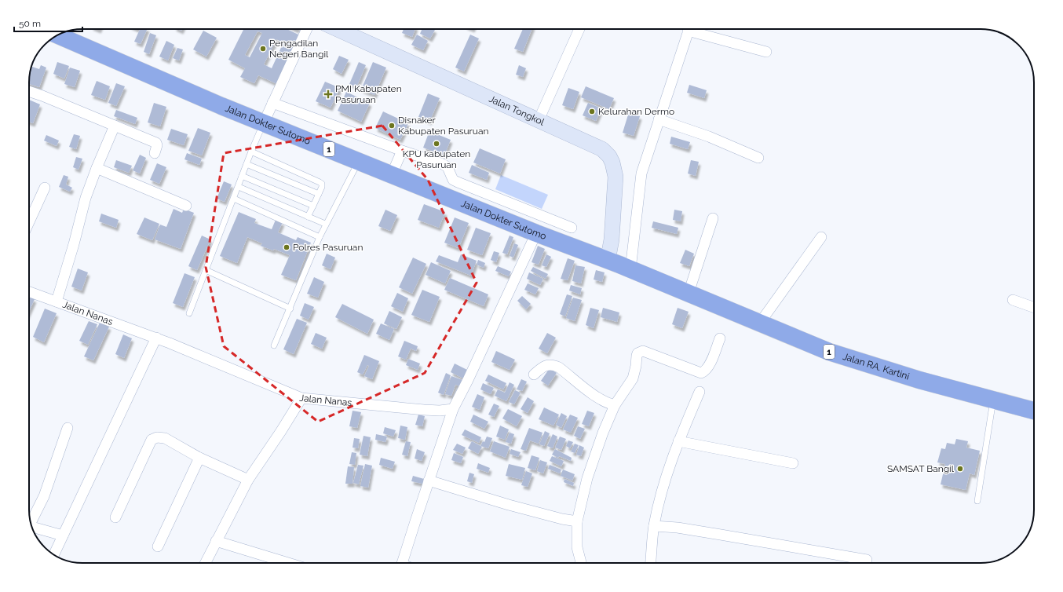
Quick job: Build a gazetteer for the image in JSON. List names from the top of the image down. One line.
{"streets":{"highway":["Jalan Dokter Sutomo","1","Jalan RA. Kartini"],"street":["Jalan Tongkol","Jalan Nanas"]},"crossings":[["Jalan Tongkol","Jalan Dokter Sutomo"],["Jalan Tongkol","Jalan RA. Kartini"],["Jalan Dokter Sutomo","Jalan RA. Kartini"]],"places":{"other":["Pengadilan Negeri Bangil","Kelurahan Dermo","Disnaker Kabupaten Pasuruan","KPU kabupaten Pasuruan","Polres Pasuruan","SAMSAT Bangil"],"health":["PMI Kabupaten Pasuruan"]},"scale_bar":"50 m"}
